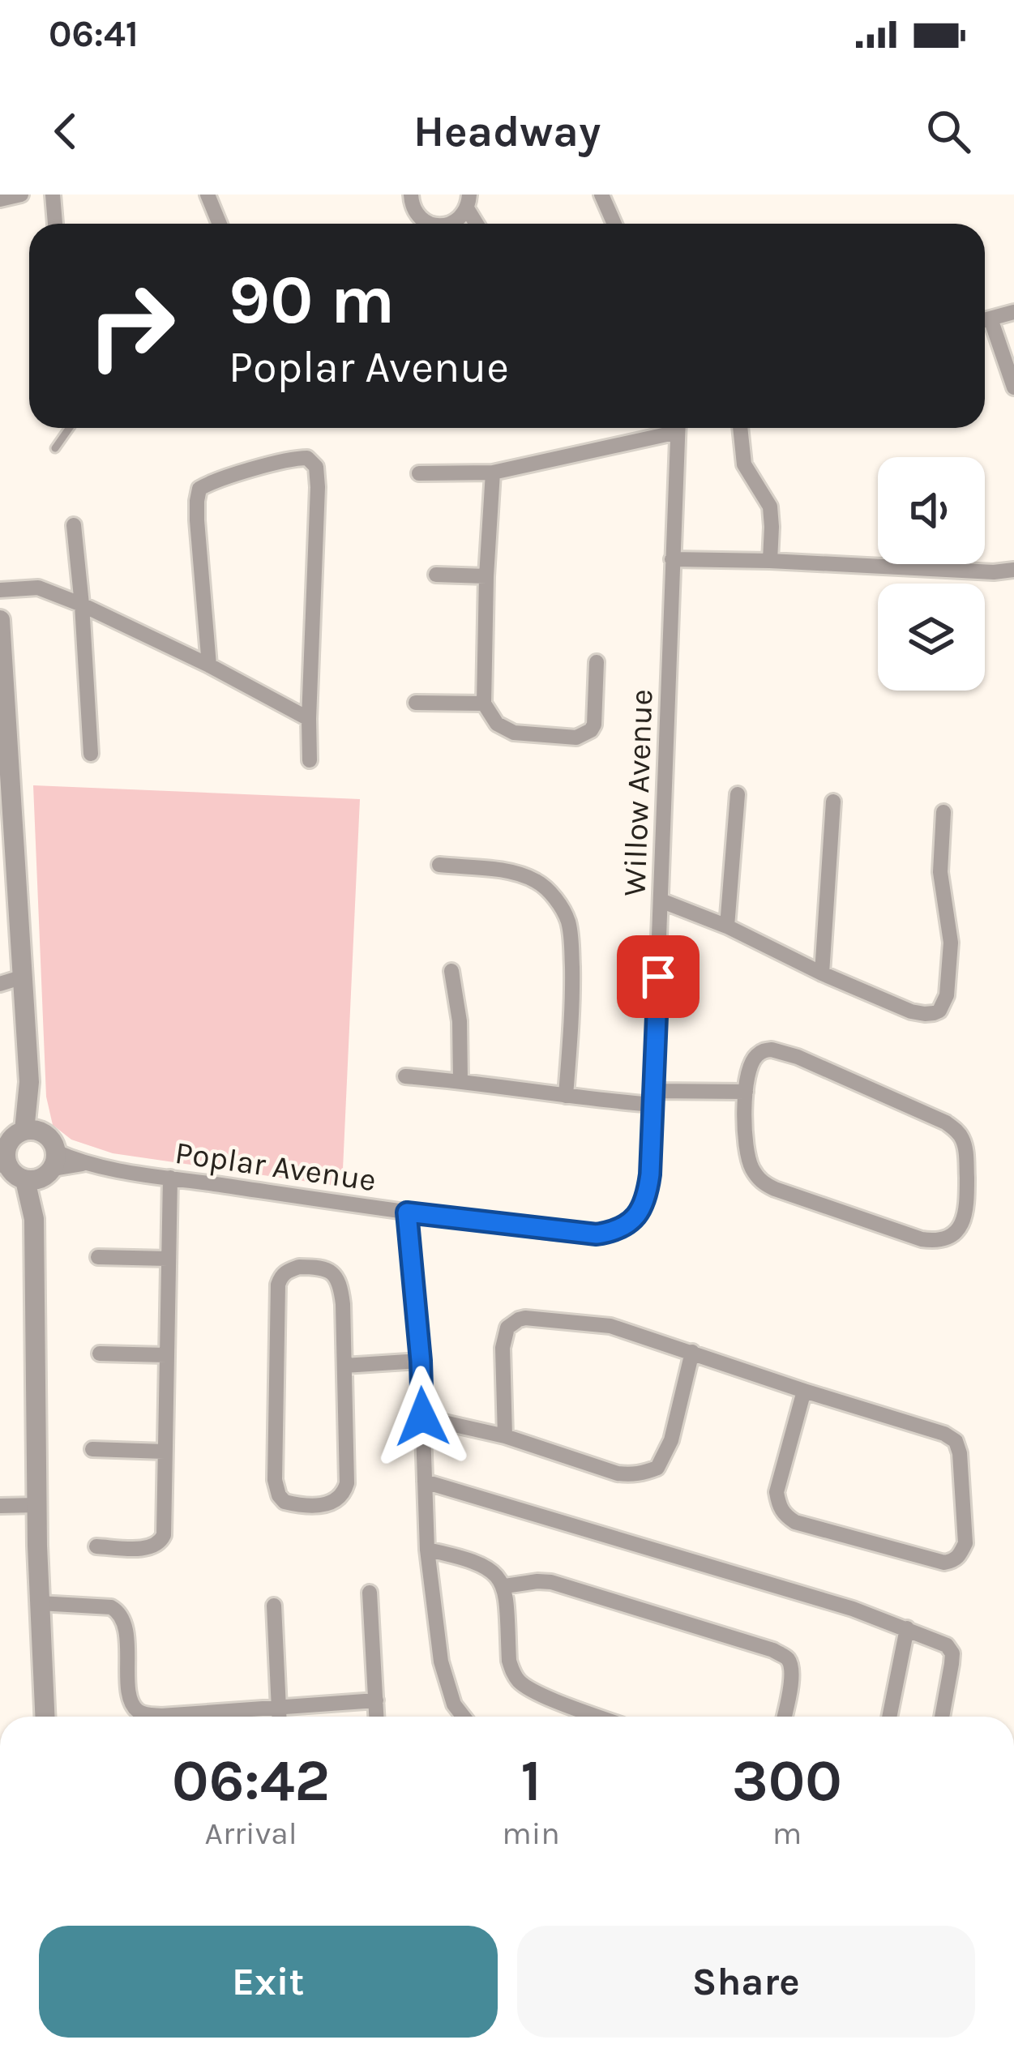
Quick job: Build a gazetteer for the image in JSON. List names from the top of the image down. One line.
{"streets":{"street":["Willow Avenue","Poplar Avenue"]},"crossings":[["Willow Avenue","Poplar Avenue"]],"page":{"status":"06:41","header":"Headway","turn":["90 m","Poplar Avenue"],"eta":["06:42","Arrival","1","min","300","m"],"buttons":["Exit","Share"]}}
